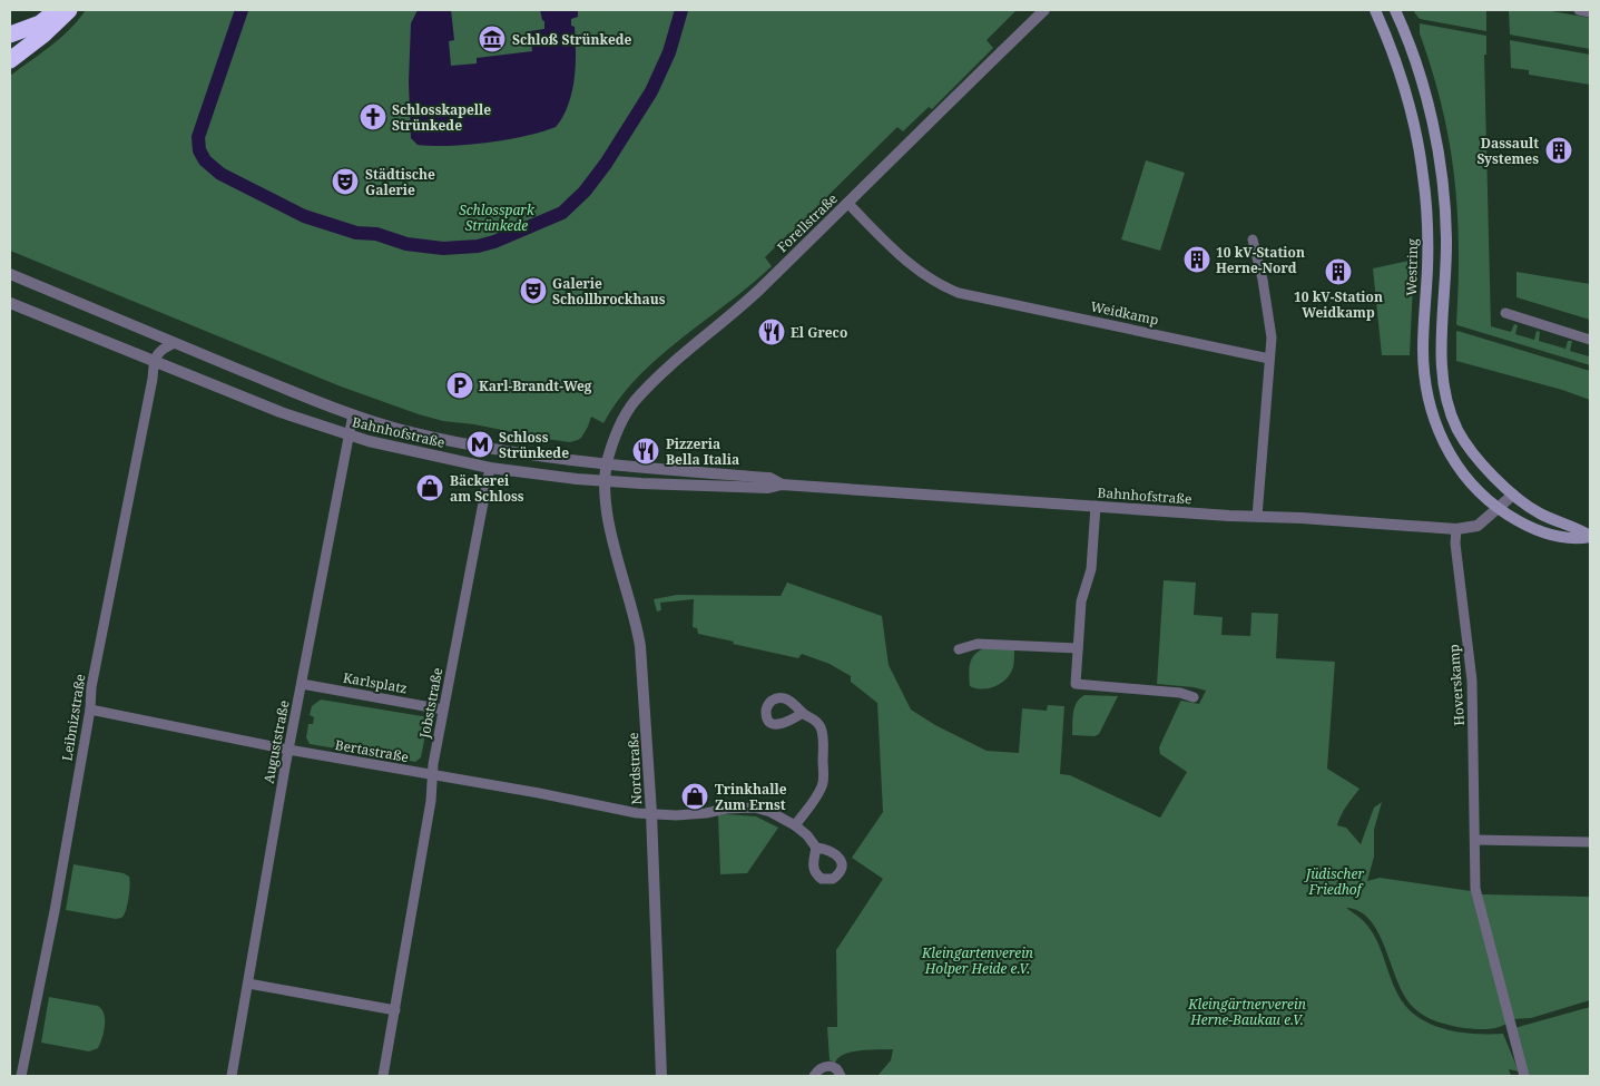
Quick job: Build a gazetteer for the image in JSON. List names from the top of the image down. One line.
{"streets":{"main road":["Westring"],"street":["Forellstraße","Weidkamp","Bahnhofstraße","Karlsplatz","Hoverskamp","Jobststraße","Leibnizstraße","Auguststraße","Bertastraße","Nordstraße"]},"crossings":[["Forellstraße","Weidkamp"],["Forellstraße","Bahnhofstraße"],["Forellstraße","Nordstraße"],["Westring","Bahnhofstraße"],["Bahnhofstraße","Hoverskamp"],["Bahnhofstraße","Jobststraße"],["Bahnhofstraße","Leibnizstraße"],["Bahnhofstraße","Auguststraße"],["Bahnhofstraße","Nordstraße"],["Karlsplatz","Jobststraße"],["Karlsplatz","Auguststraße"],["Jobststraße","Bertastraße"],["Leibnizstraße","Bertastraße"],["Auguststraße","Bertastraße"],["Bertastraße","Nordstraße"]],"parks":["Schlosspark Strünkede","Jüdischer Friedhof","Kleingartenverein Holper Heide e.V.","Kleingärtnerverein Herne-Baukau e.V."],"places":{"museum":["Schloß Strünkede"],"church":["Schlosskapelle Strünkede"],"building":["Dassault Systemes","10 kV-Station Herne-Nord","10 kV-Station Weidkamp"],"theatre":["Städtische Galerie","Galerie Schollbrockhaus"],"restaurant":["El Greco","Pizzeria Bella Italia"],"parking":["Karl-Brandt-Weg"],"metro station":["Schloss Strünkede"],"shop":["Bäckerei am Schloss","Trinkhalle Zum Ernst"]}}
